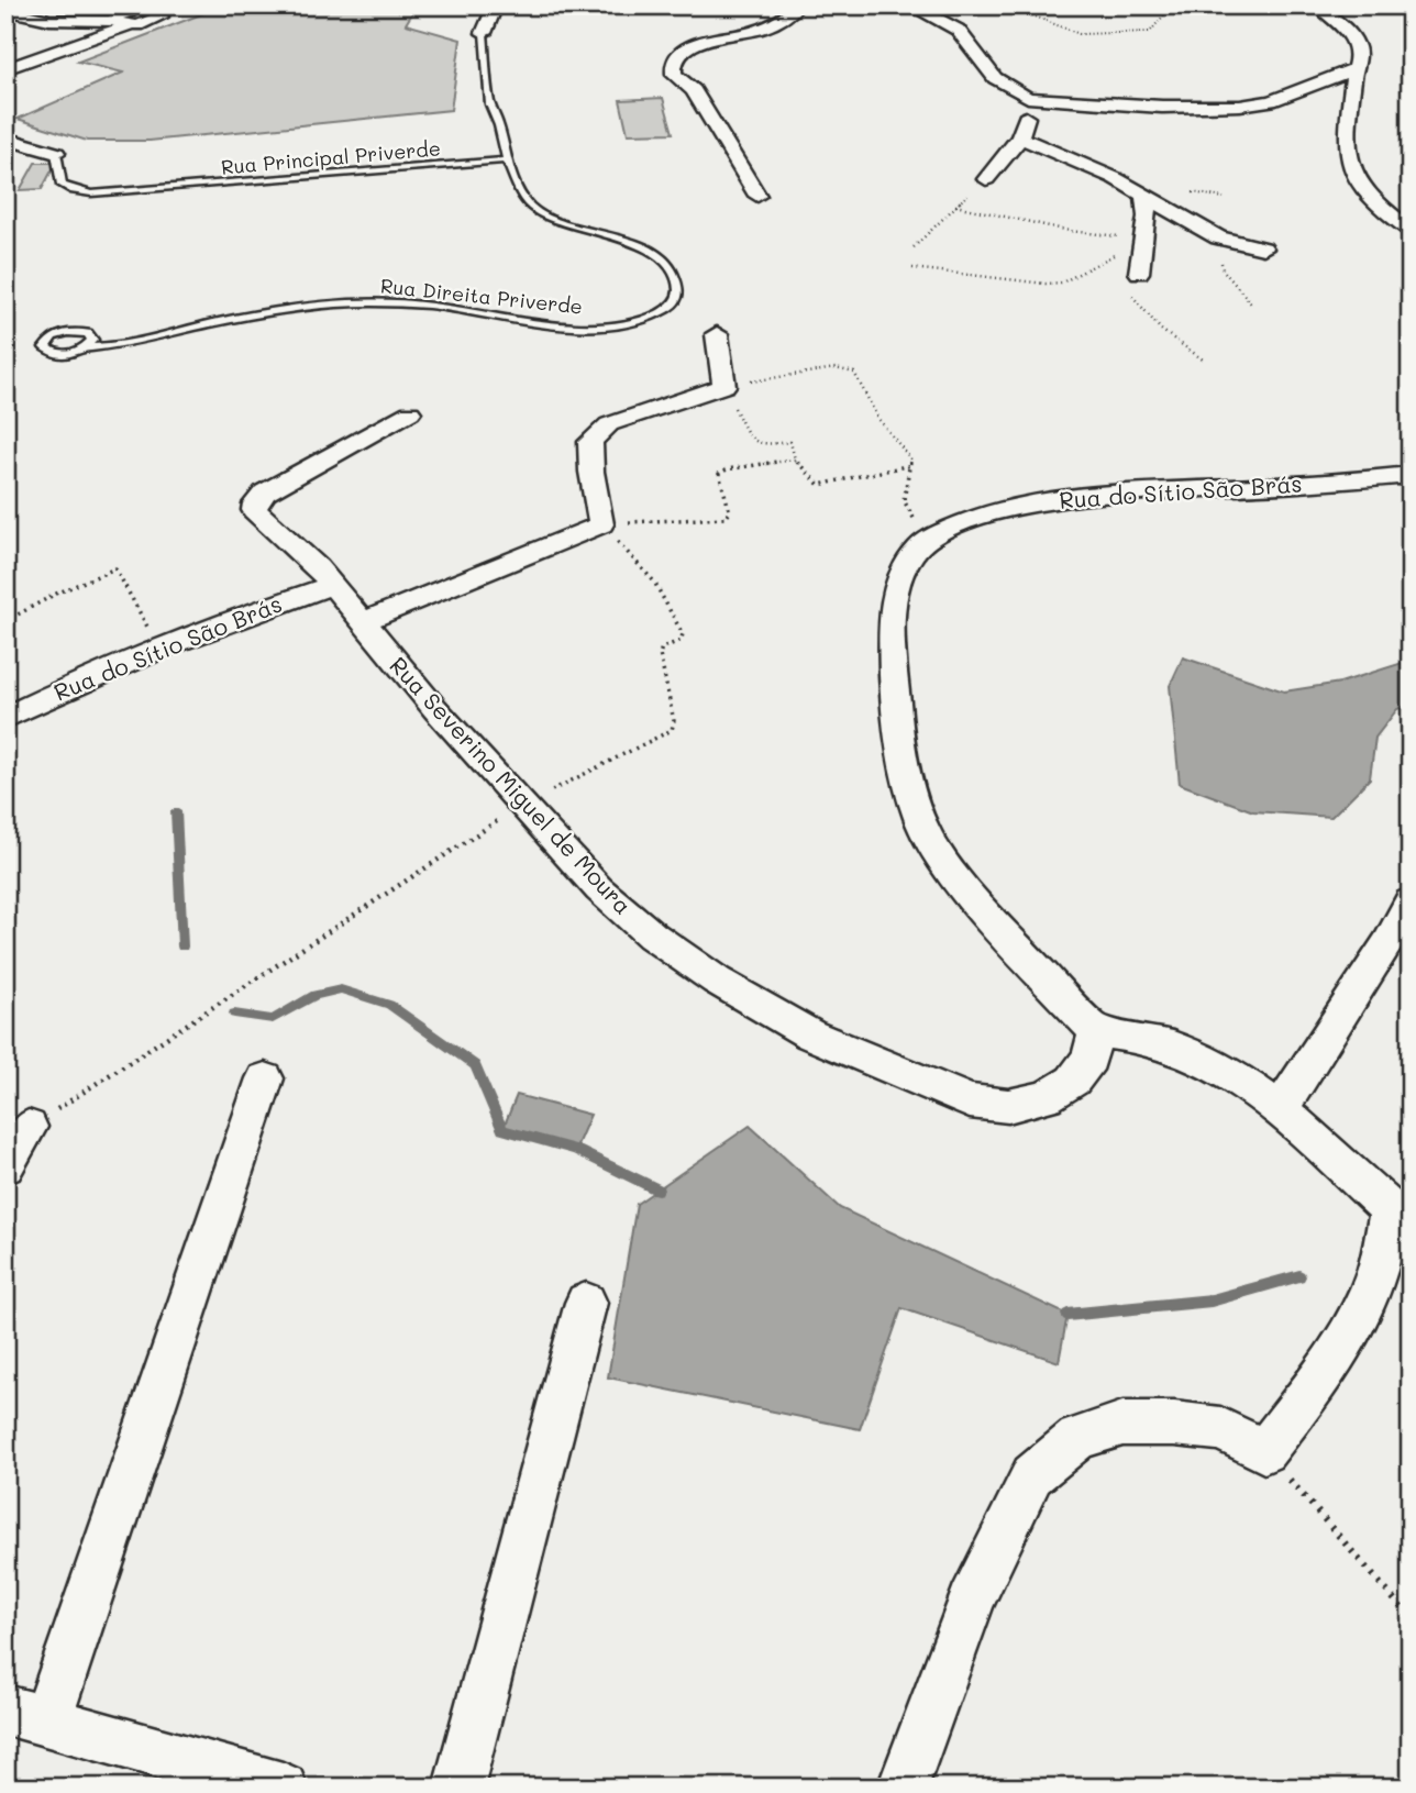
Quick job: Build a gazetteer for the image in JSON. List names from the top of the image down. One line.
{"streets":{"street":["Rua do Sítio São Brás","Rua Severino Miguel de Moura"],"lane":["Rua Principal Priverde","Rua Direita Priverde"]},"crossings":[["Rua Principal Priverde","Rua Direita Priverde"],["Rua do Sítio São Brás","Rua Severino Miguel de Moura"]]}
